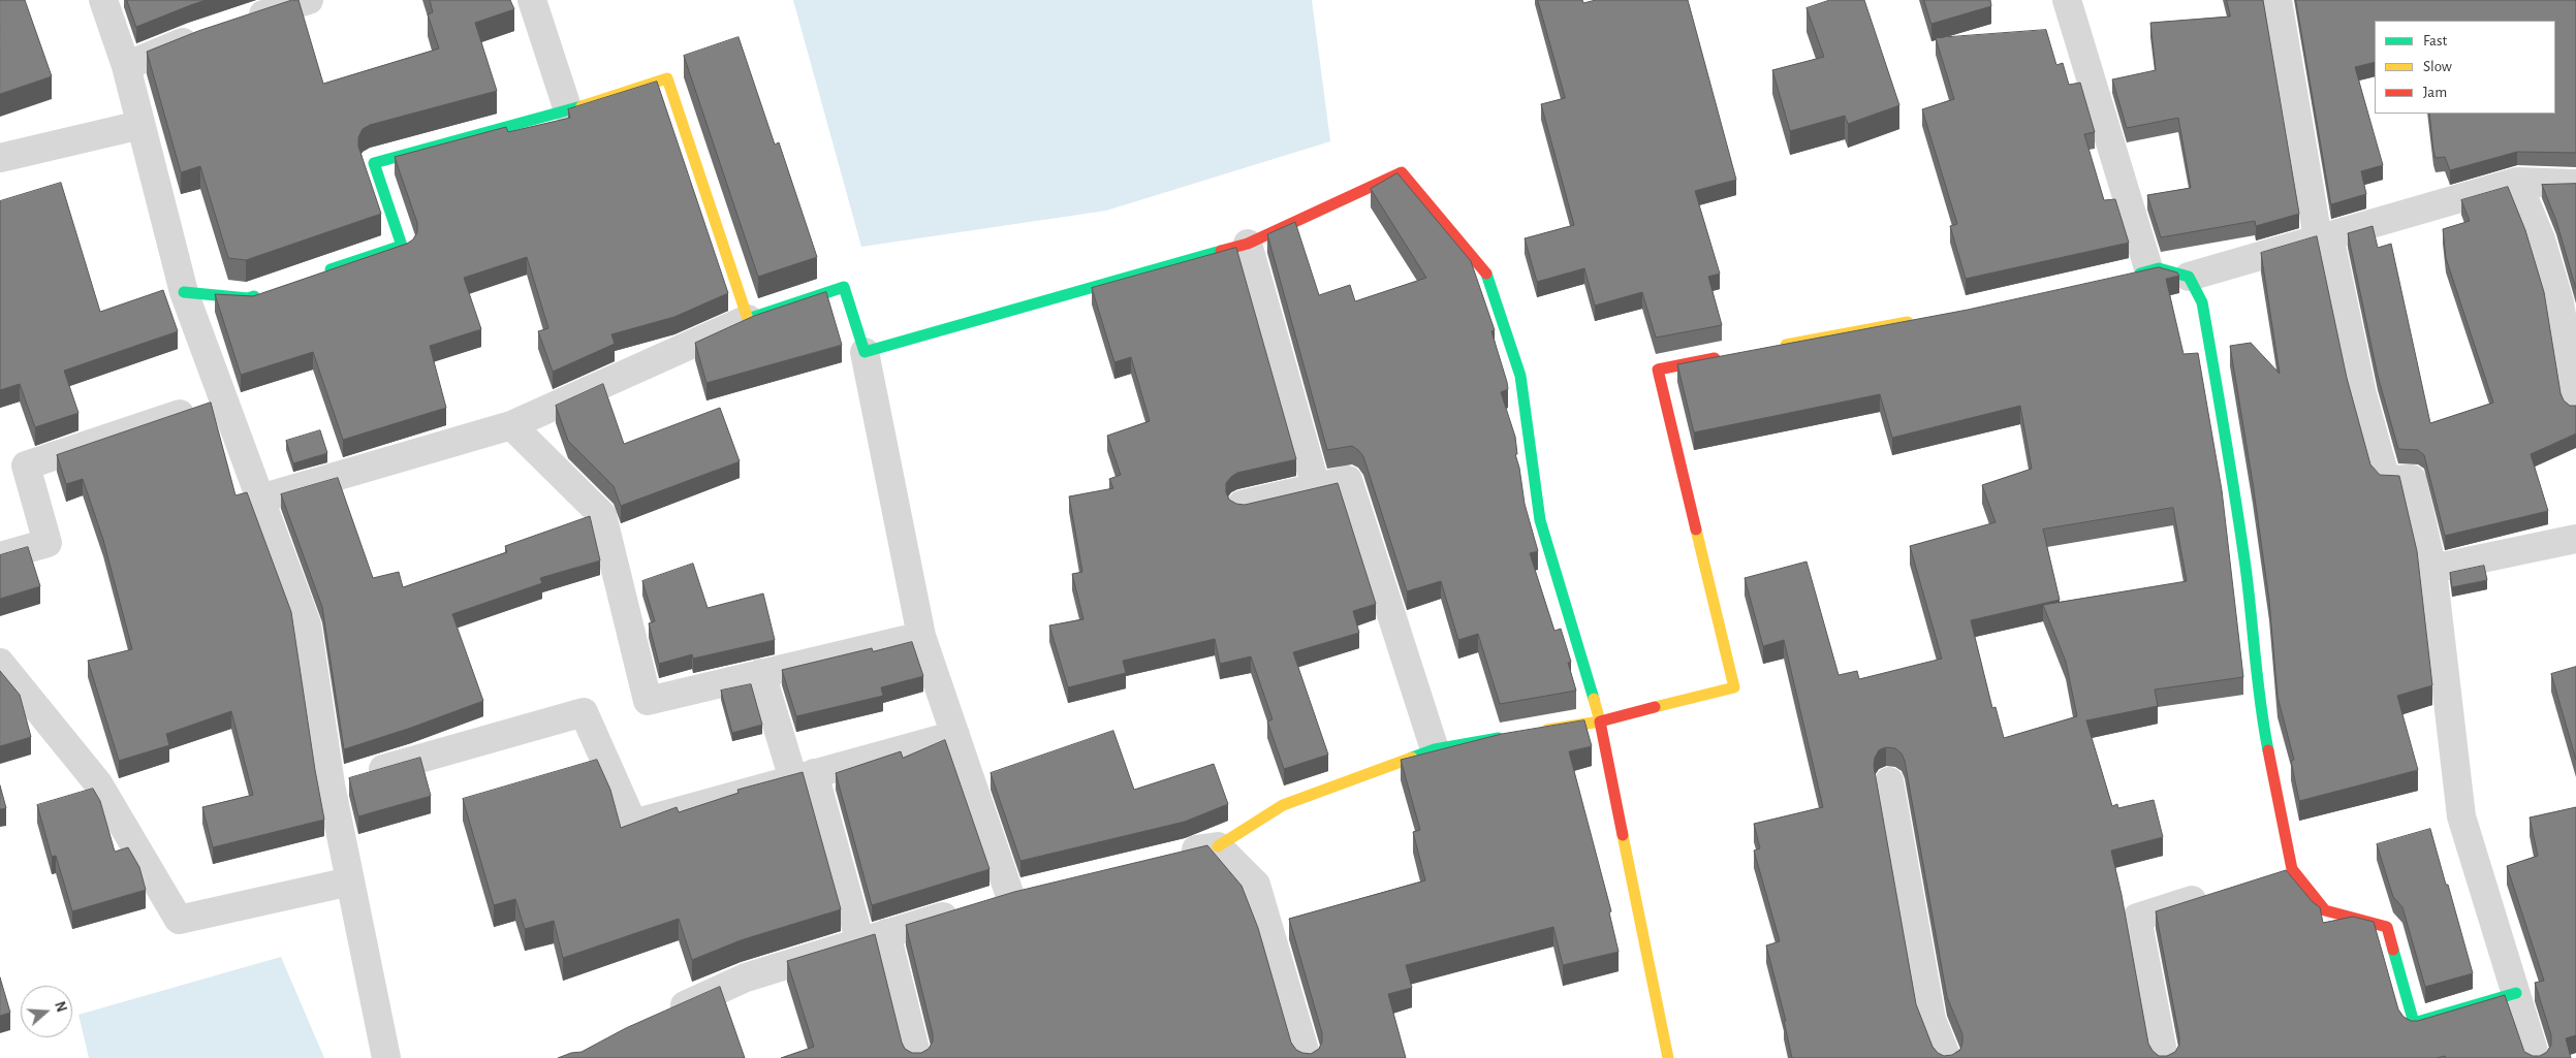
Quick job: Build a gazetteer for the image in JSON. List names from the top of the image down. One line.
{"legend":["Fast","Slow","Jam"],"north":"right"}
